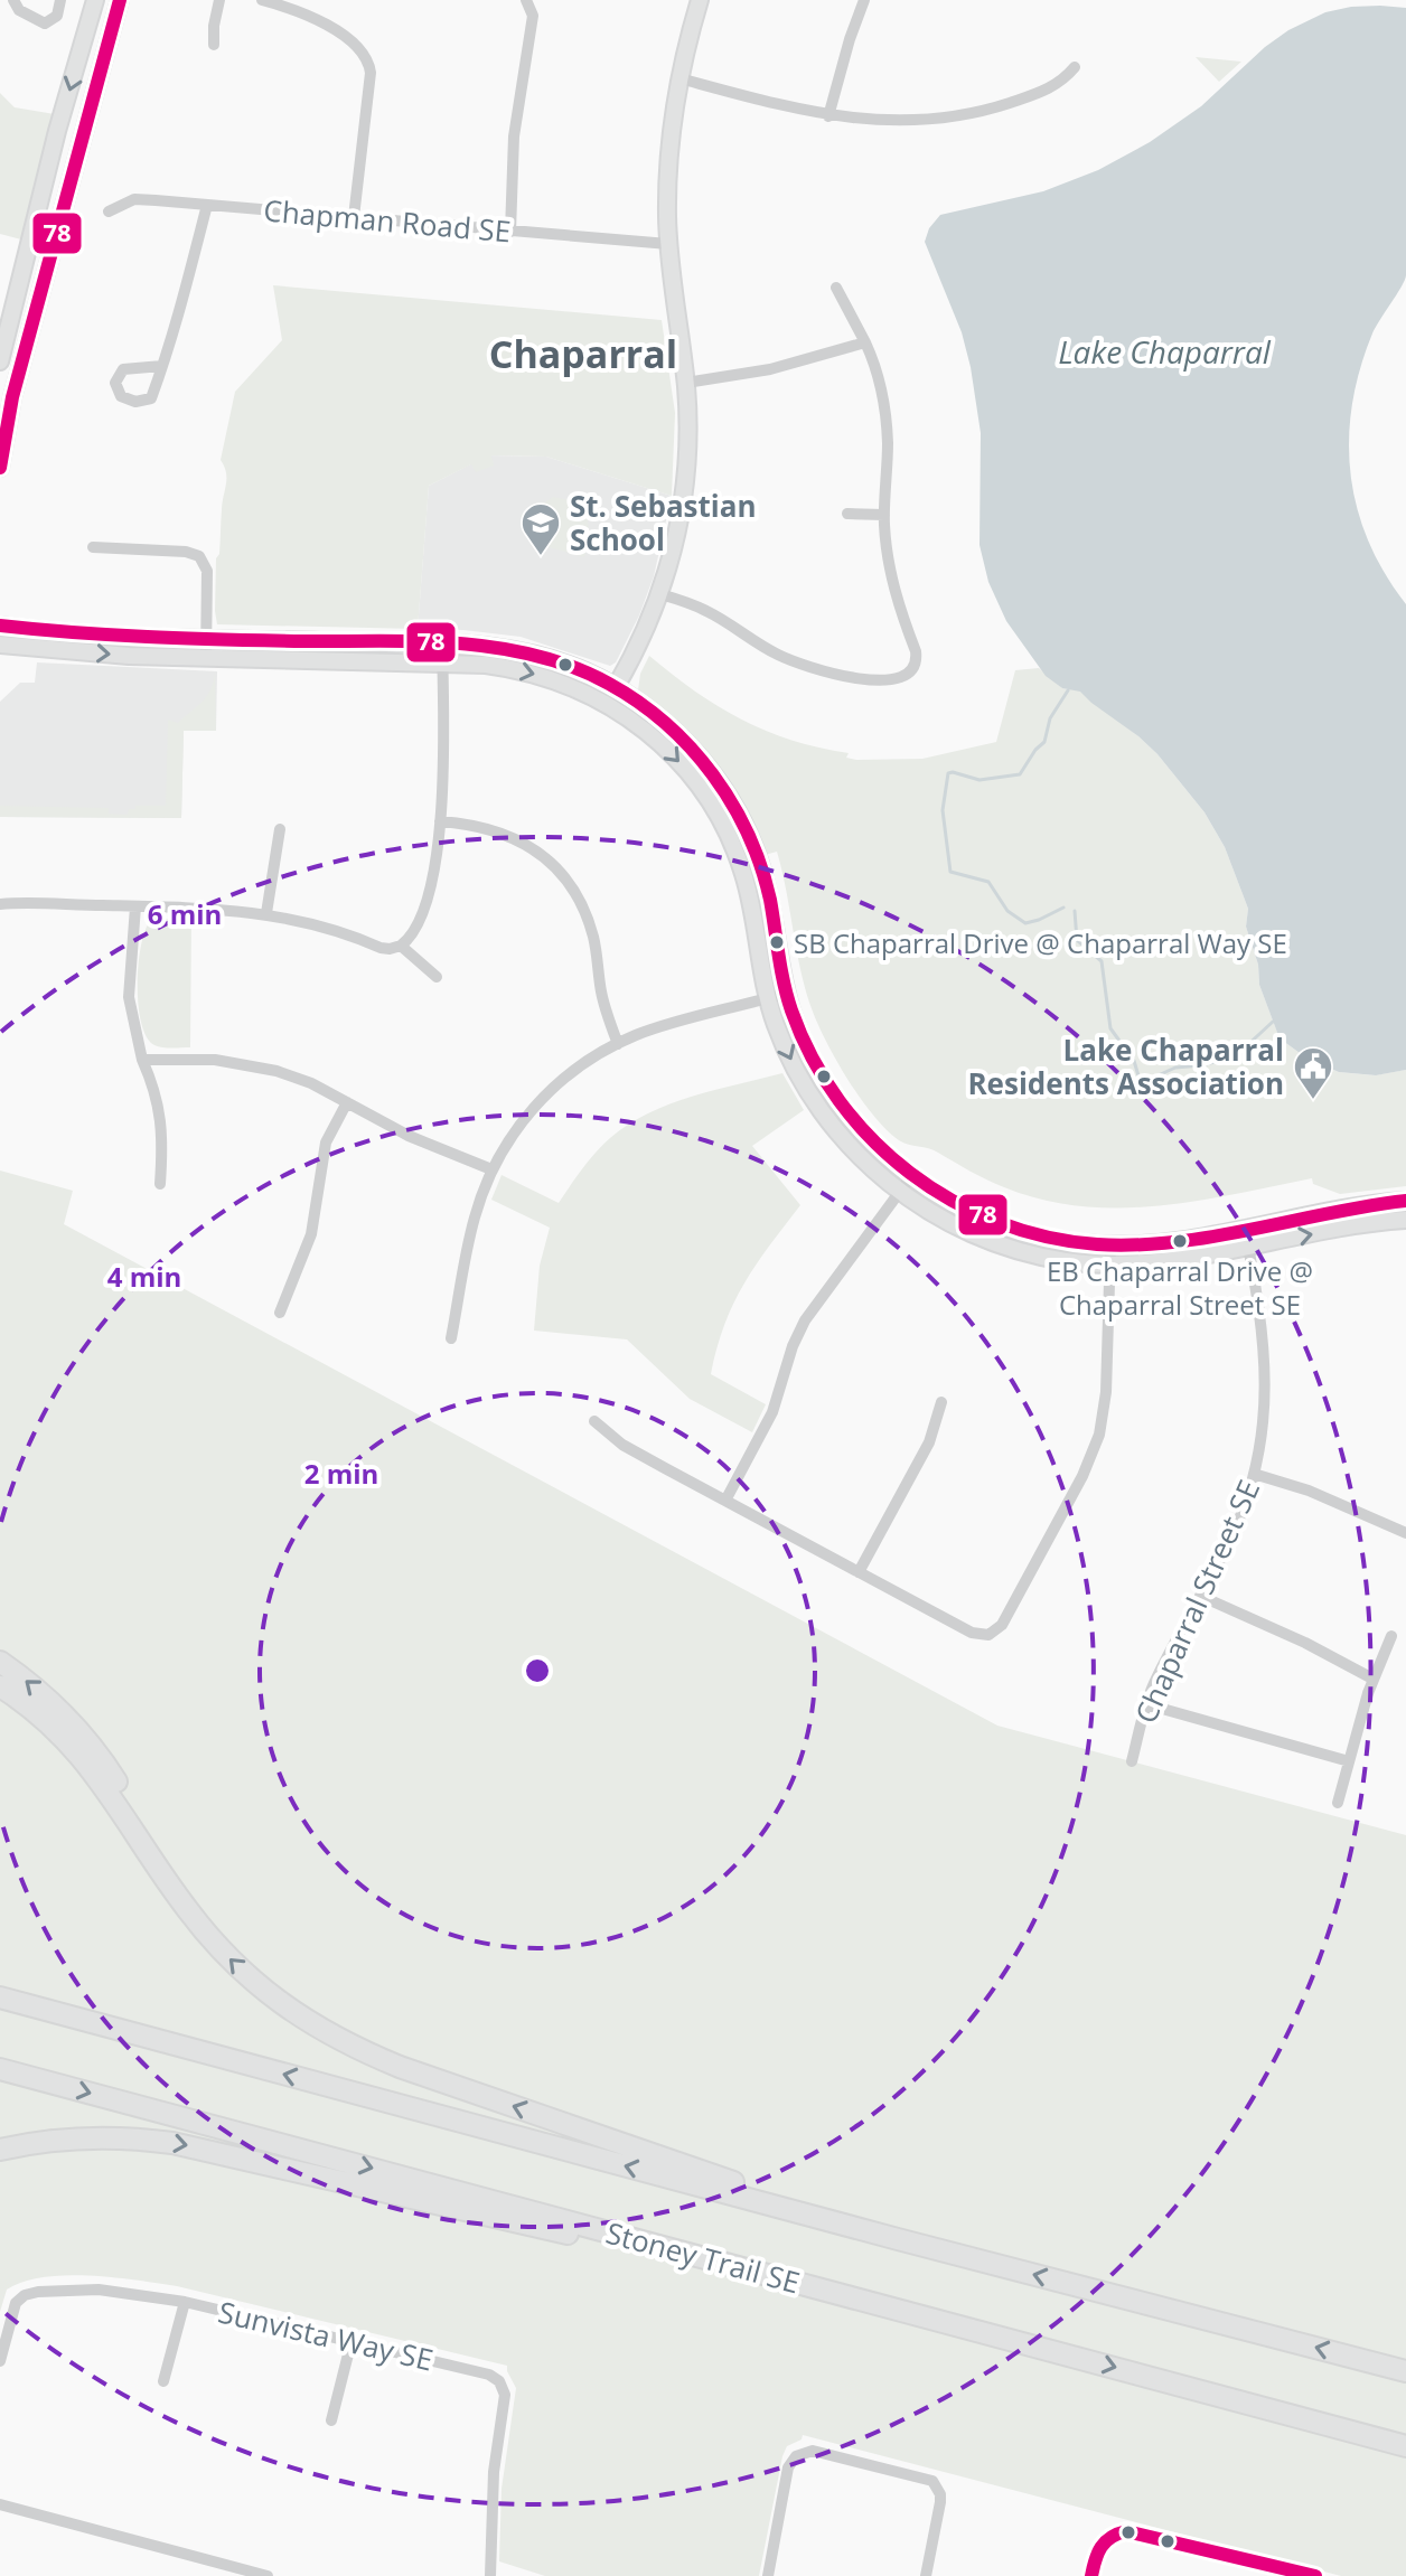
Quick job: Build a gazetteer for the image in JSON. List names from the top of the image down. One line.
{"streets":{"highway":["Stoney Trail SE"],"street":["Chapman Road SE","Chaparral Street SE","Sunvista Way SE"]},"districts":["Chaparral"],"water":["Lake Chaparral"],"places":{"school or university":["St. Sebastian School"],"other":["SB Chaparral Drive @ Chaparral Way SE","EB Chaparral Drive @ Chaparral Street SE"],"public building":["Lake Chaparral Residents Association"]},"lines":["transit line 78"],"rings":["6 min","4 min","2 min"]}
